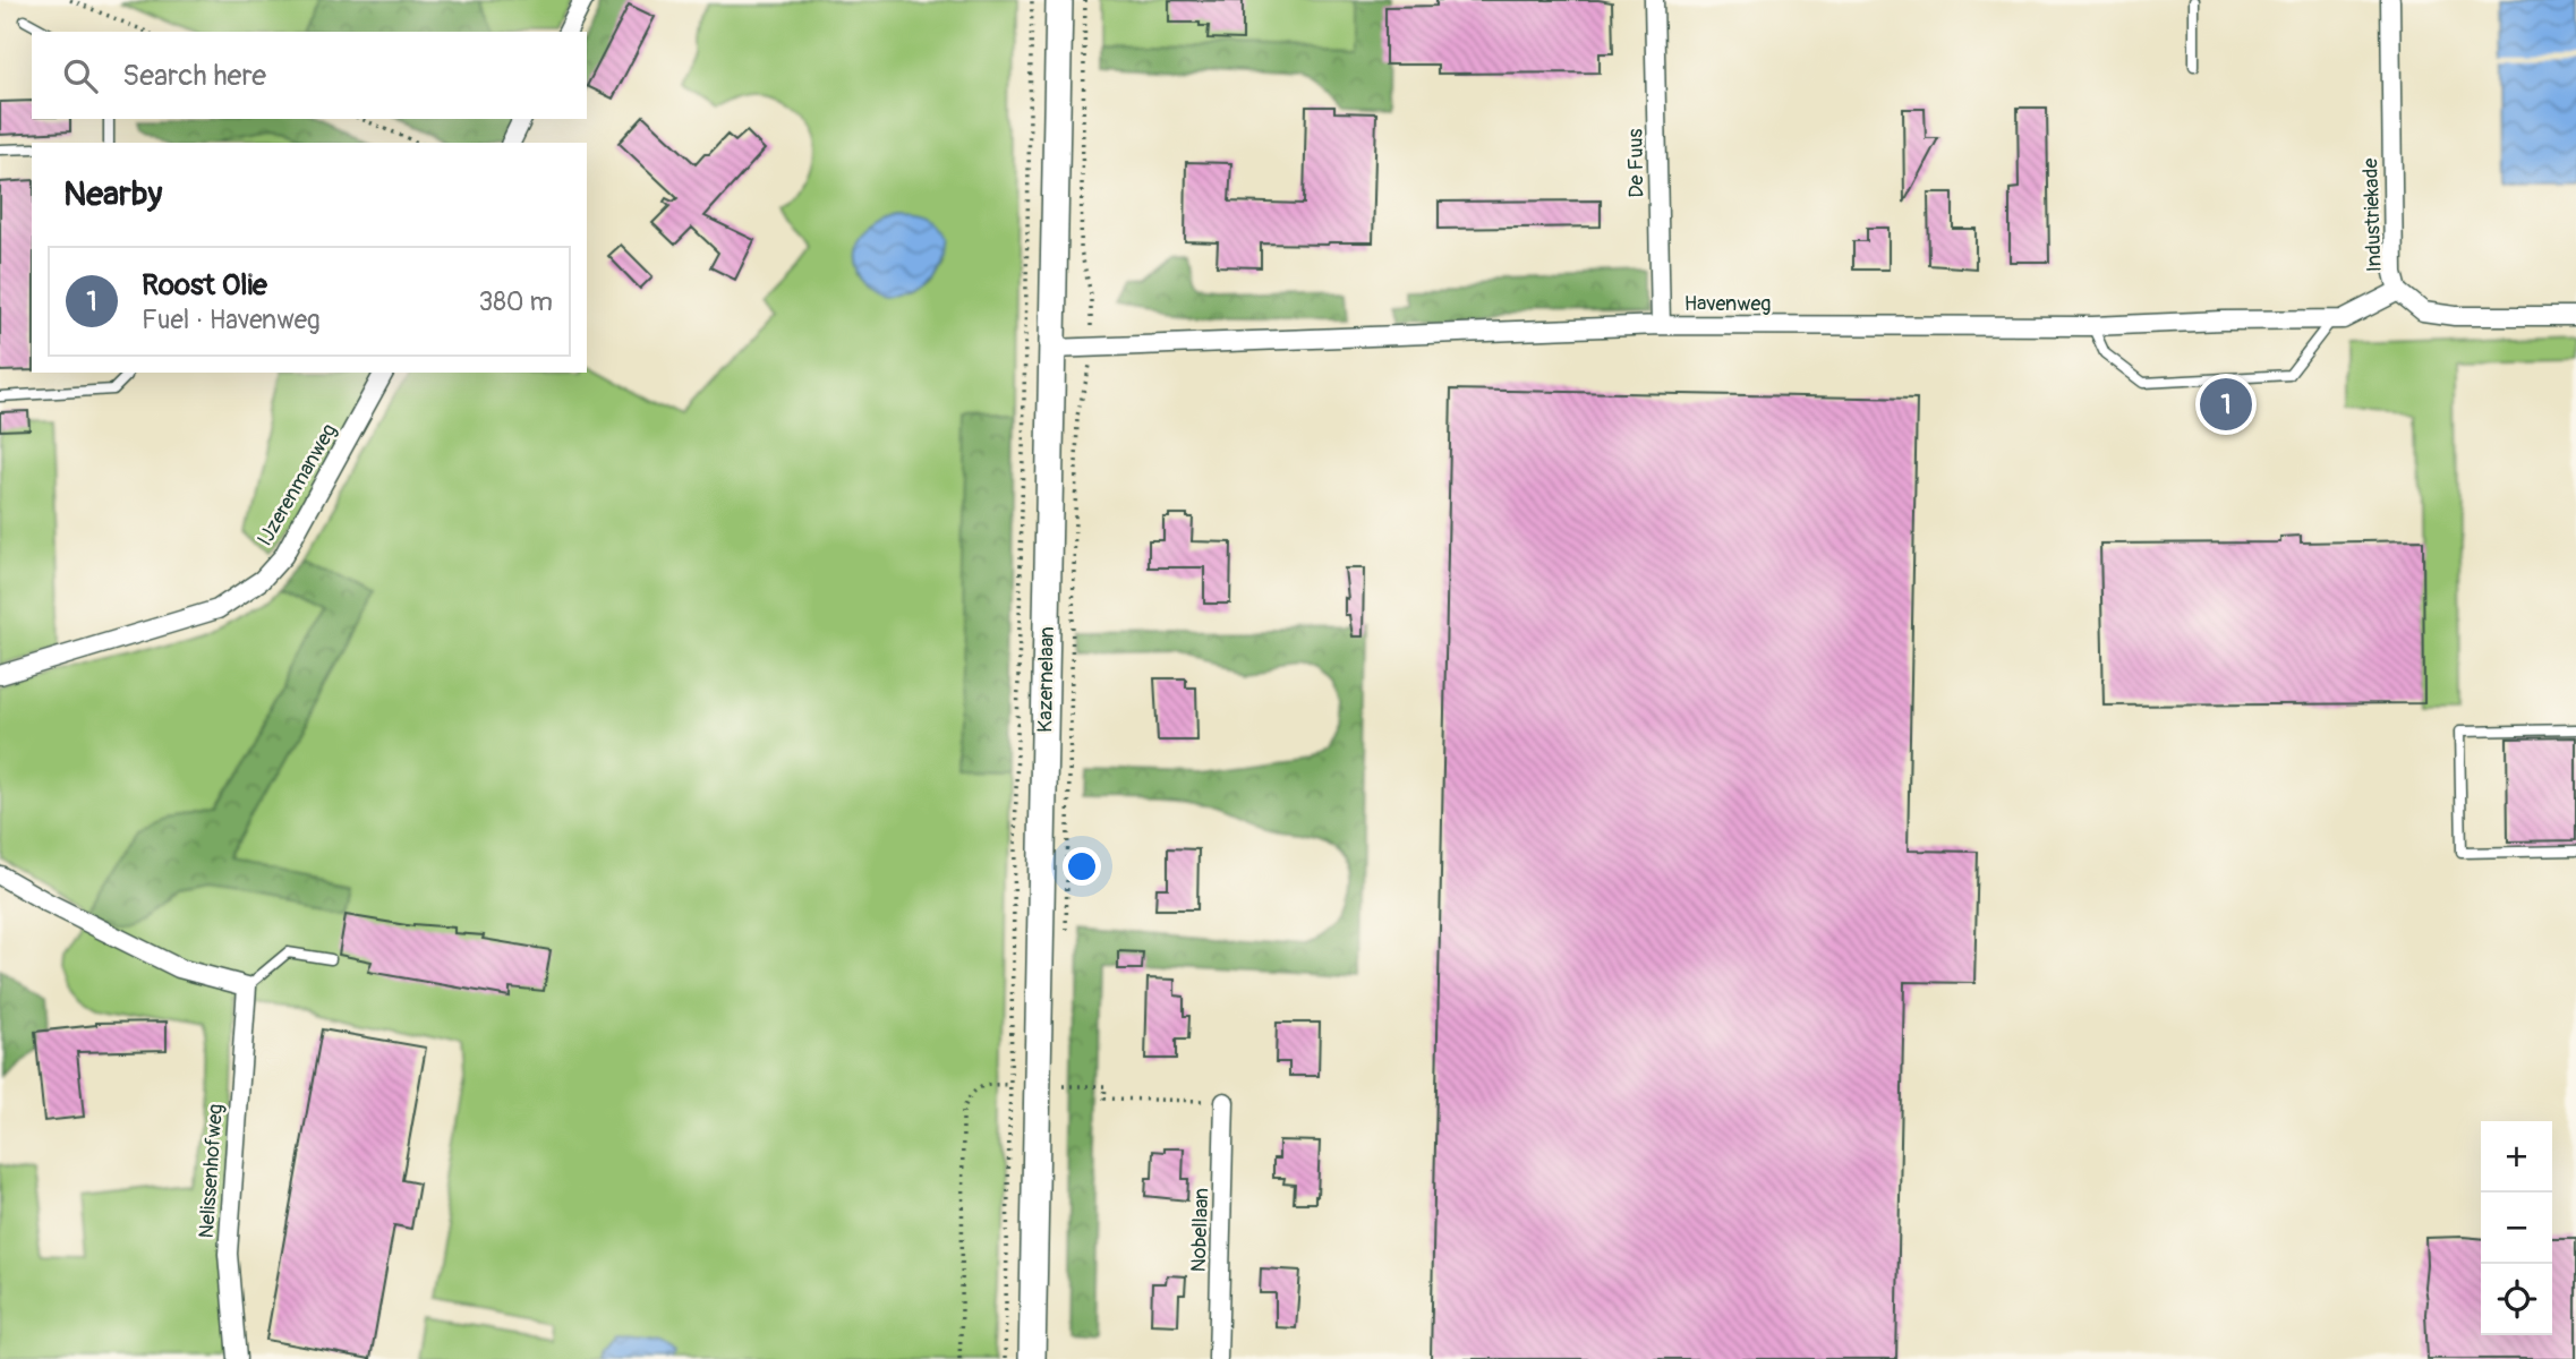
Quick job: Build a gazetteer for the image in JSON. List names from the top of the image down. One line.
{"streets":{"street":["De Fuus","Industriekade","Havenweg","IJzerenmanweg","Kazernelaan","Nelissenhofweg","Nobellaan"]},"crossings":[["De Fuus","Havenweg"],["Industriekade","Havenweg"],["Havenweg","Kazernelaan"]],"page":{"search":"Search here","heading":"Nearby","list":[{"mark":"1","name":"Roost Olie","note":"Fuel · Havenweg","value":"380 m"}],"pins":"1","map_buttons":["+","−"]}}
